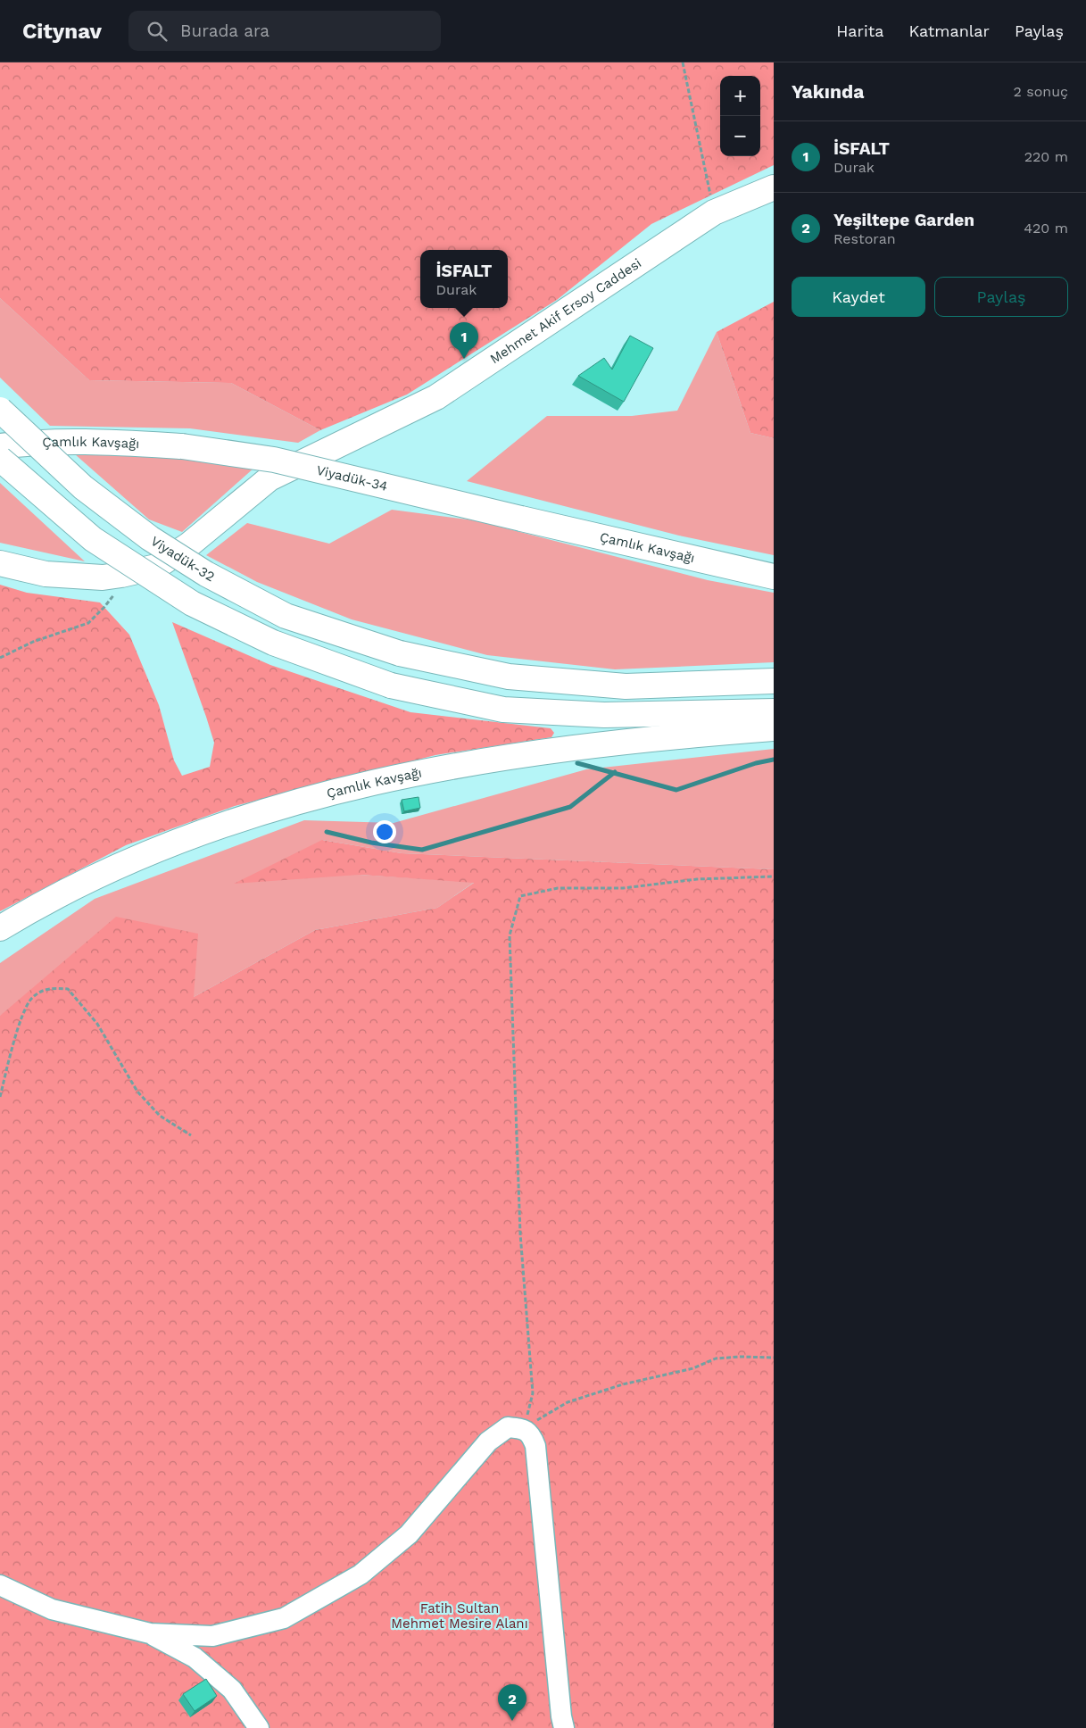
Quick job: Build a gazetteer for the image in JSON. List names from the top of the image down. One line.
{"streets":{"main road":["Mehmet Akif Ersoy Caddesi","Çamlık Kavşağı","Viyadük-34","Viyadük-32"]},"crossings":[["Çamlık Kavşağı","Viyadük-34"]],"parks":["Fatih Sultan Mehmet Mesire Alanı"],"page":{"header":"Citynav","search":"Burada ara","nav":["Harita","Katmanlar","Paylaş"],"heading":["Yakında","2 sonuç"],"map_buttons":["+","−"],"list":[{"mark":"1","name":"İSFALT","note":"Durak","value":"220 m"},{"mark":"2","name":"Yeşiltepe Garden","note":"Restoran","value":"420 m"}],"popup":["İSFALT","Durak"],"buttons":["Kaydet","Paylaş"],"pins":["1","2"]}}
